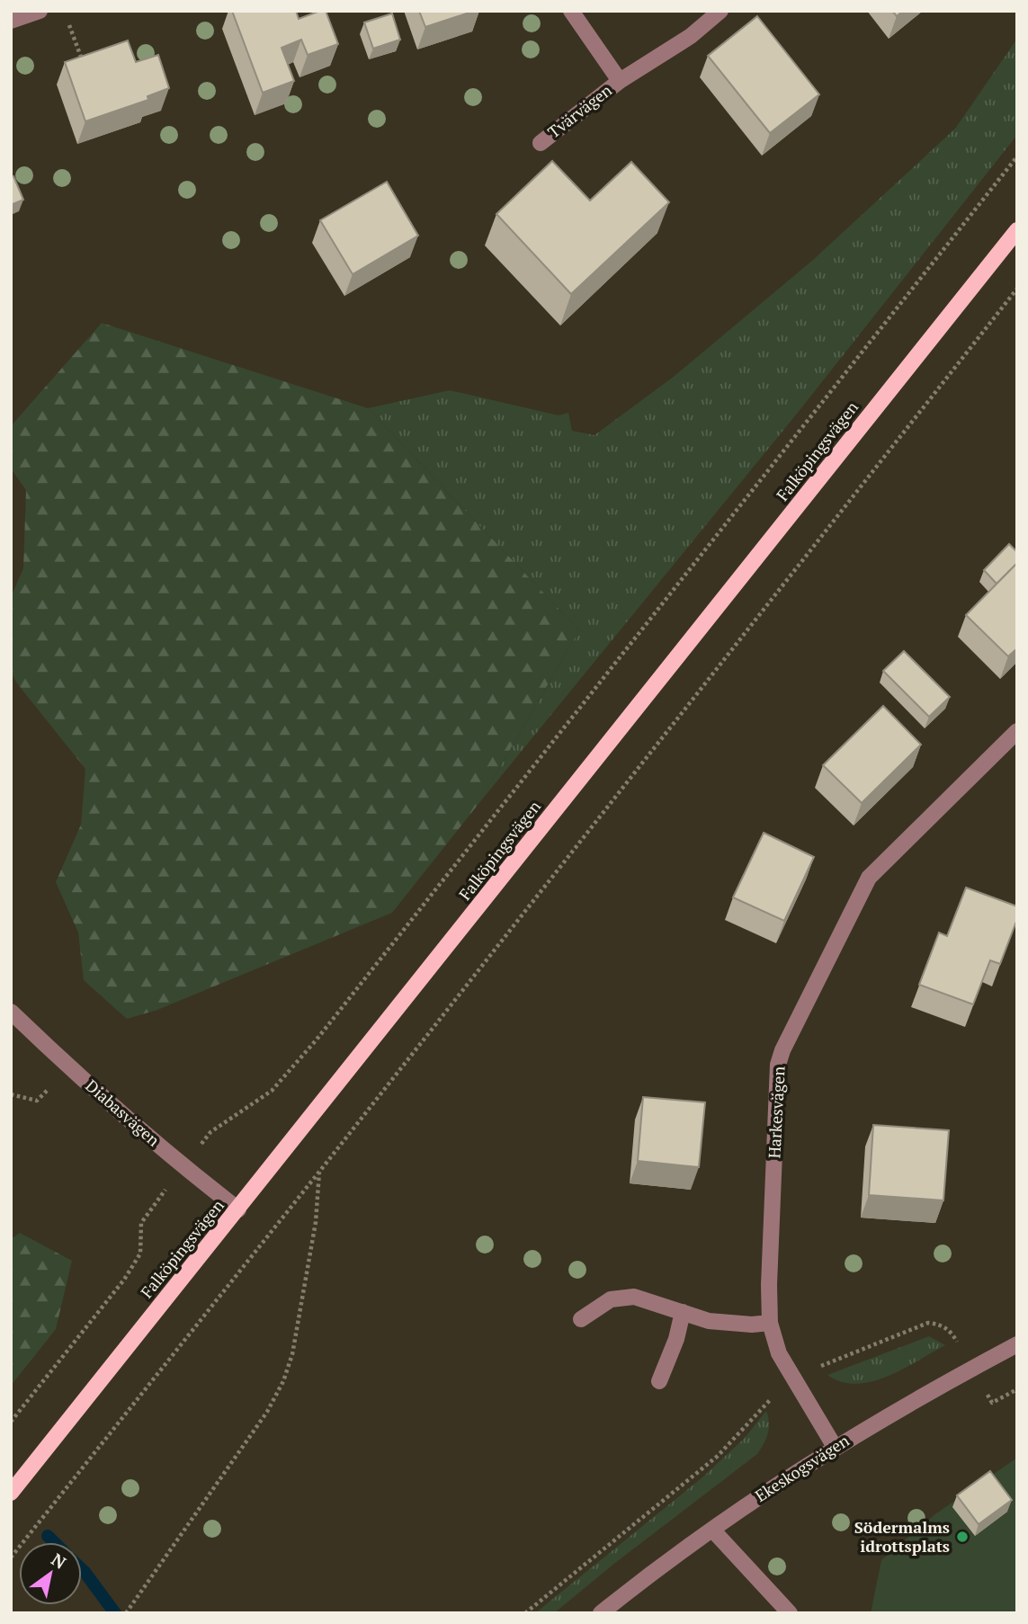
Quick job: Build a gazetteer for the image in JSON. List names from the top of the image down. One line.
{"streets":{"main road":["Falköpingsvägen"],"street":["Tvärvägen","Harkesvägen","Diabasvägen","Ekeskogsvägen"]},"crossings":[["Falköpingsvägen","Diabasvägen"],["Harkesvägen","Ekeskogsvägen"]],"places":["Södermalms idrottsplats"],"north":"top right"}
